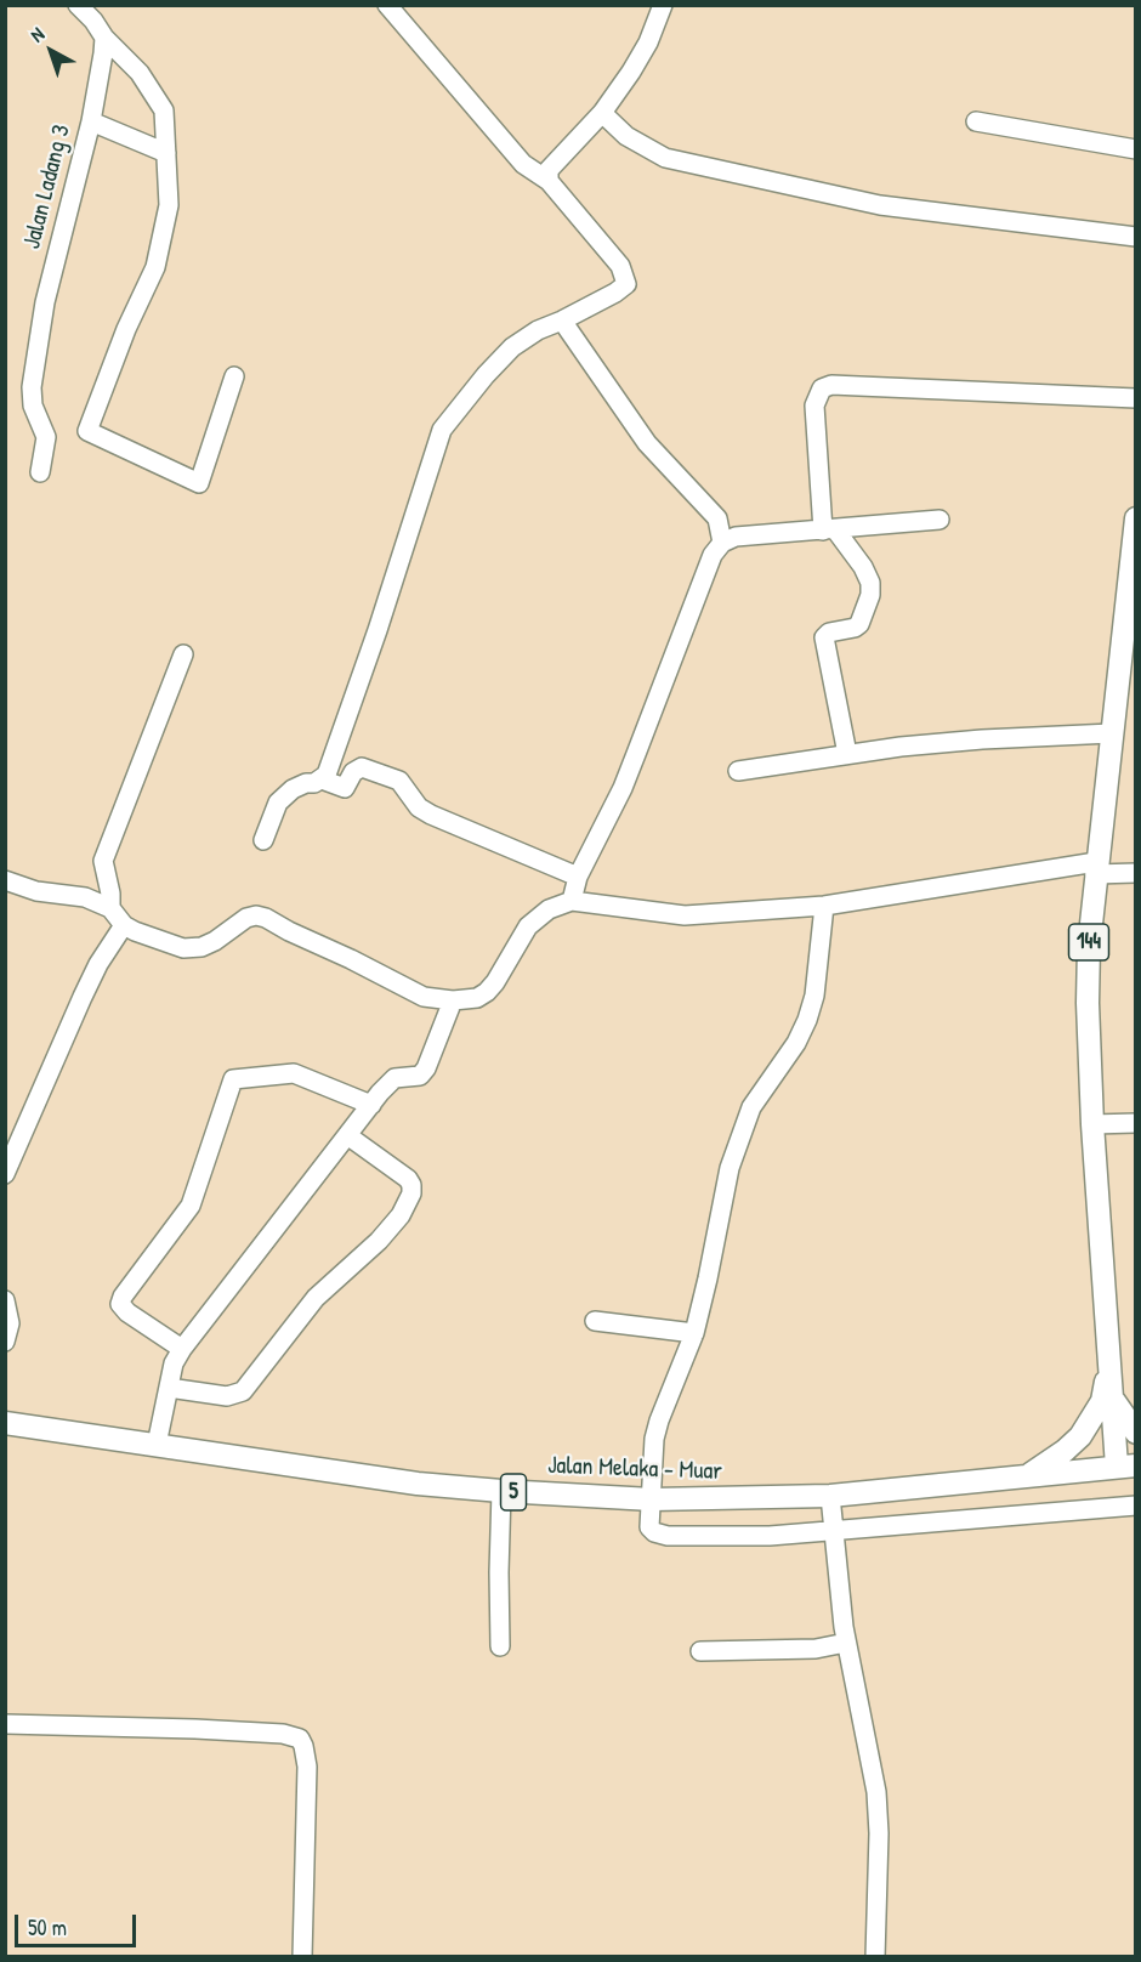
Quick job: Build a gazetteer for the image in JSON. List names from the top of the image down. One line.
{"streets":{"main road":["144","Jalan Melaka - Muar","5"],"street":["Jalan Ladang 3"]},"crossings":[["144","Jalan Melaka - Muar"]],"scale_bar":"50 m","north":"top left"}
